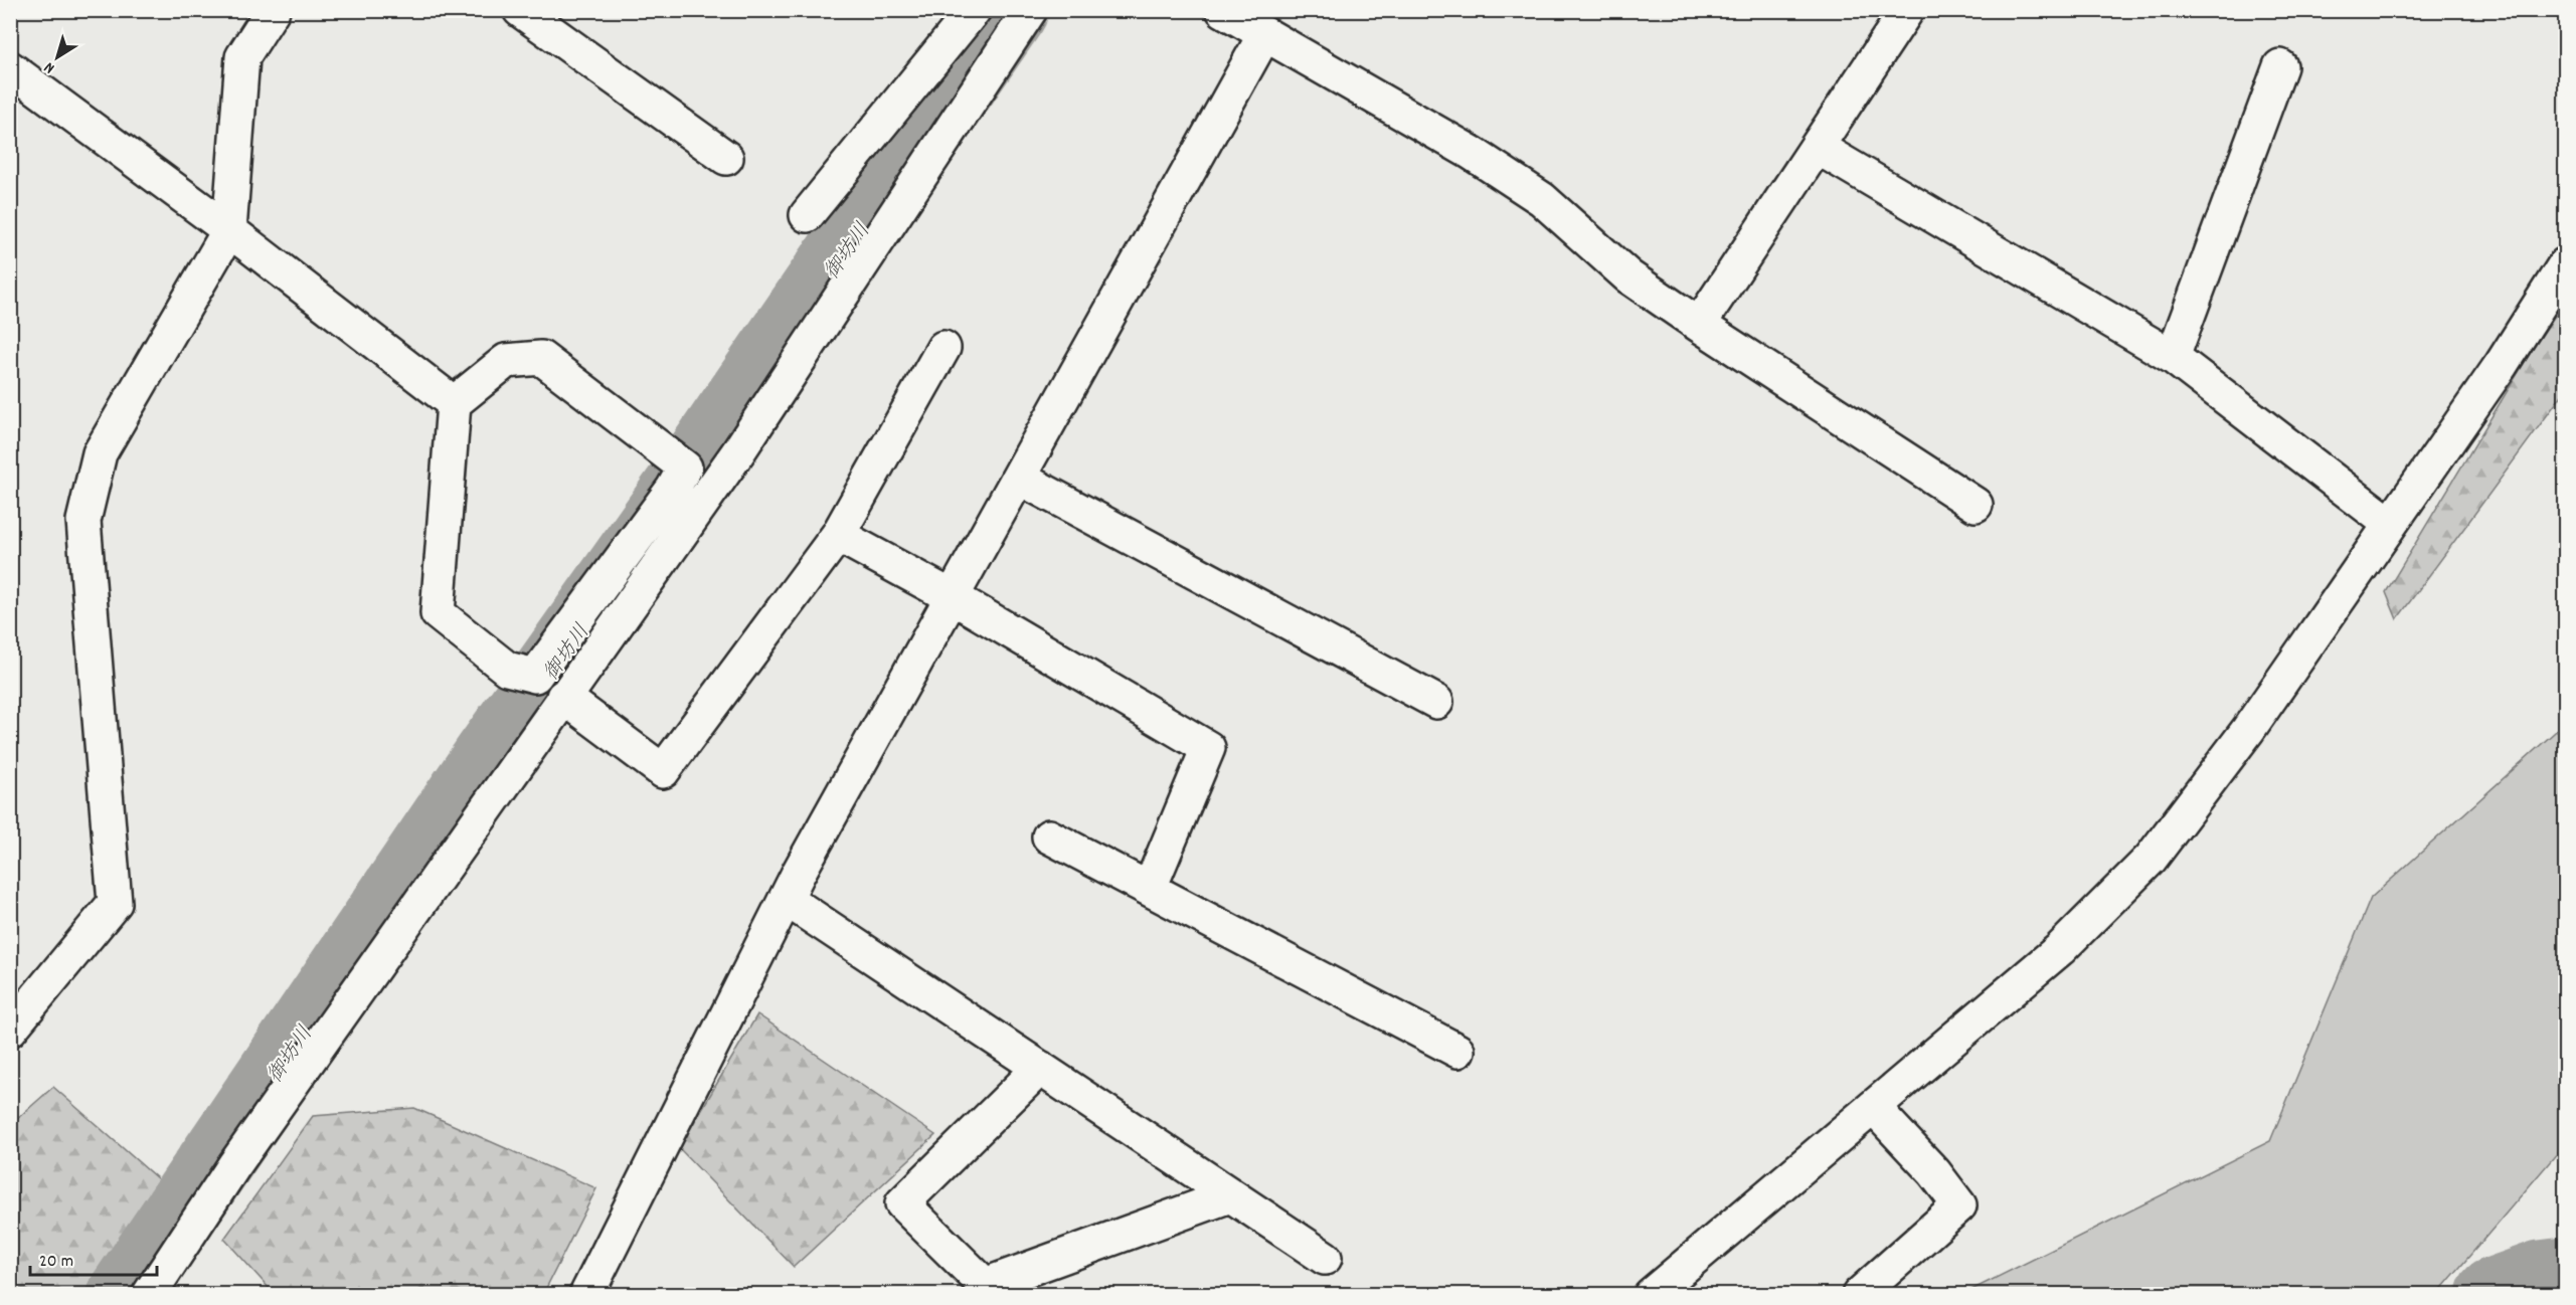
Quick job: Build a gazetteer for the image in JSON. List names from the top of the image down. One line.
{"water":["御坊川"],"scale_bar":"20 m","north":"bottom left"}
